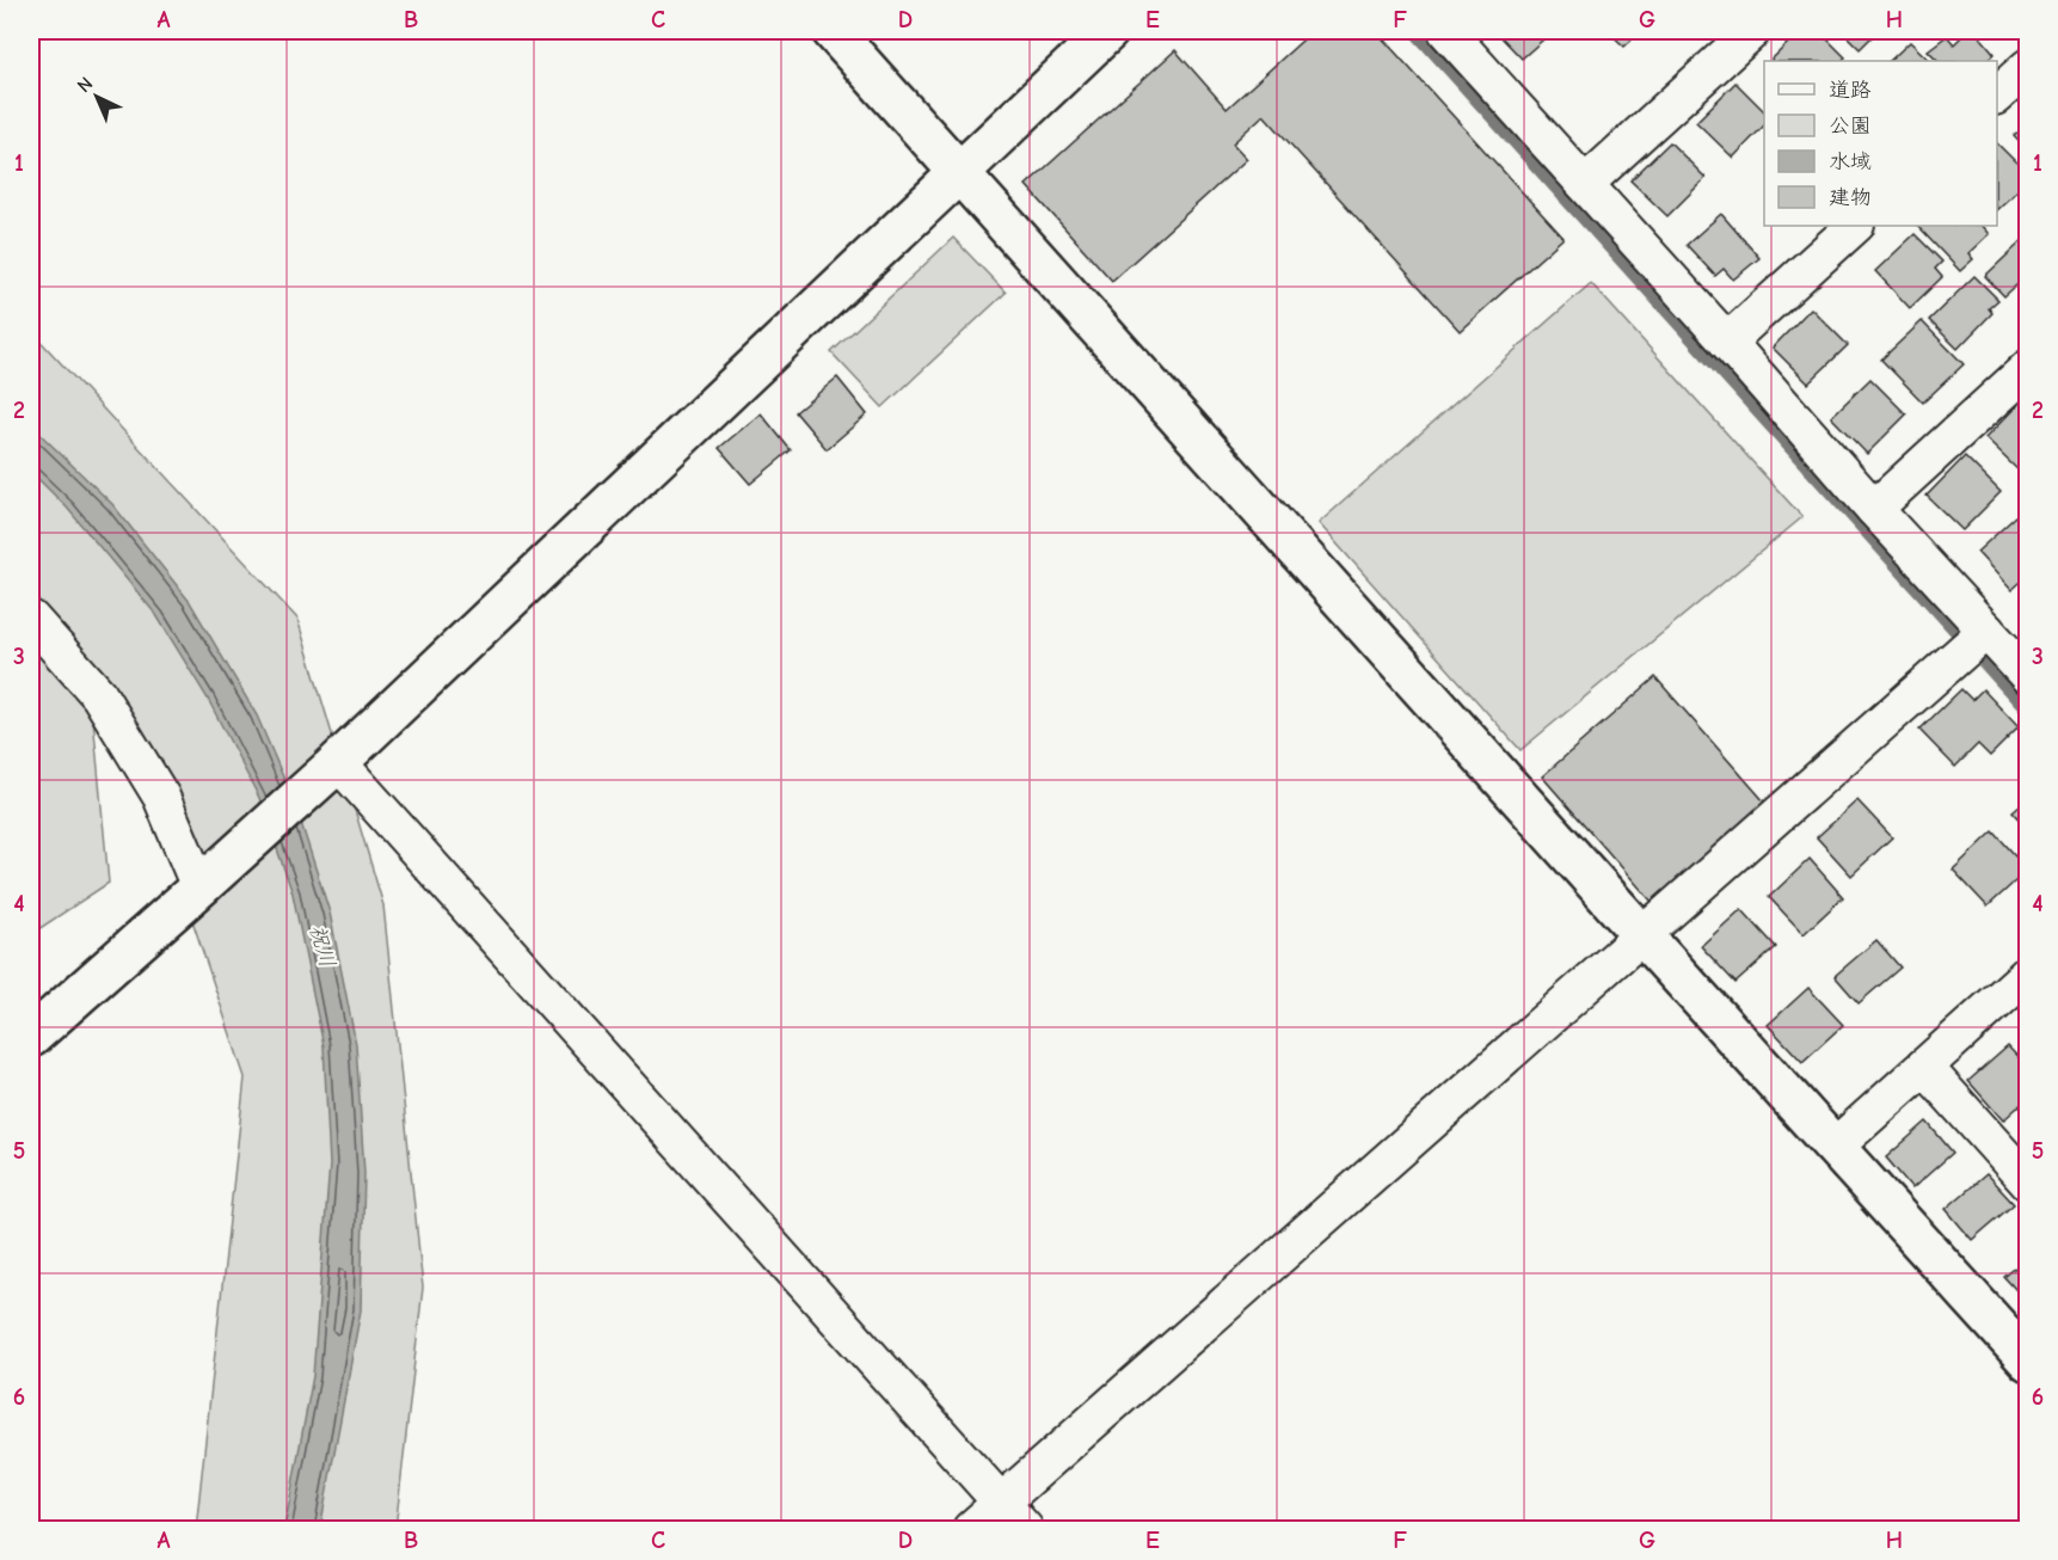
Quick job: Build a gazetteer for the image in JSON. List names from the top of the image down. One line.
{"water":["祝川"],"legend":["道路","公園","水域","建物"],"north":"top left","grid":{"columns":["A","B","C","D","E","F","G","H"],"rows":["1","2","3","4","5","6"]}}
